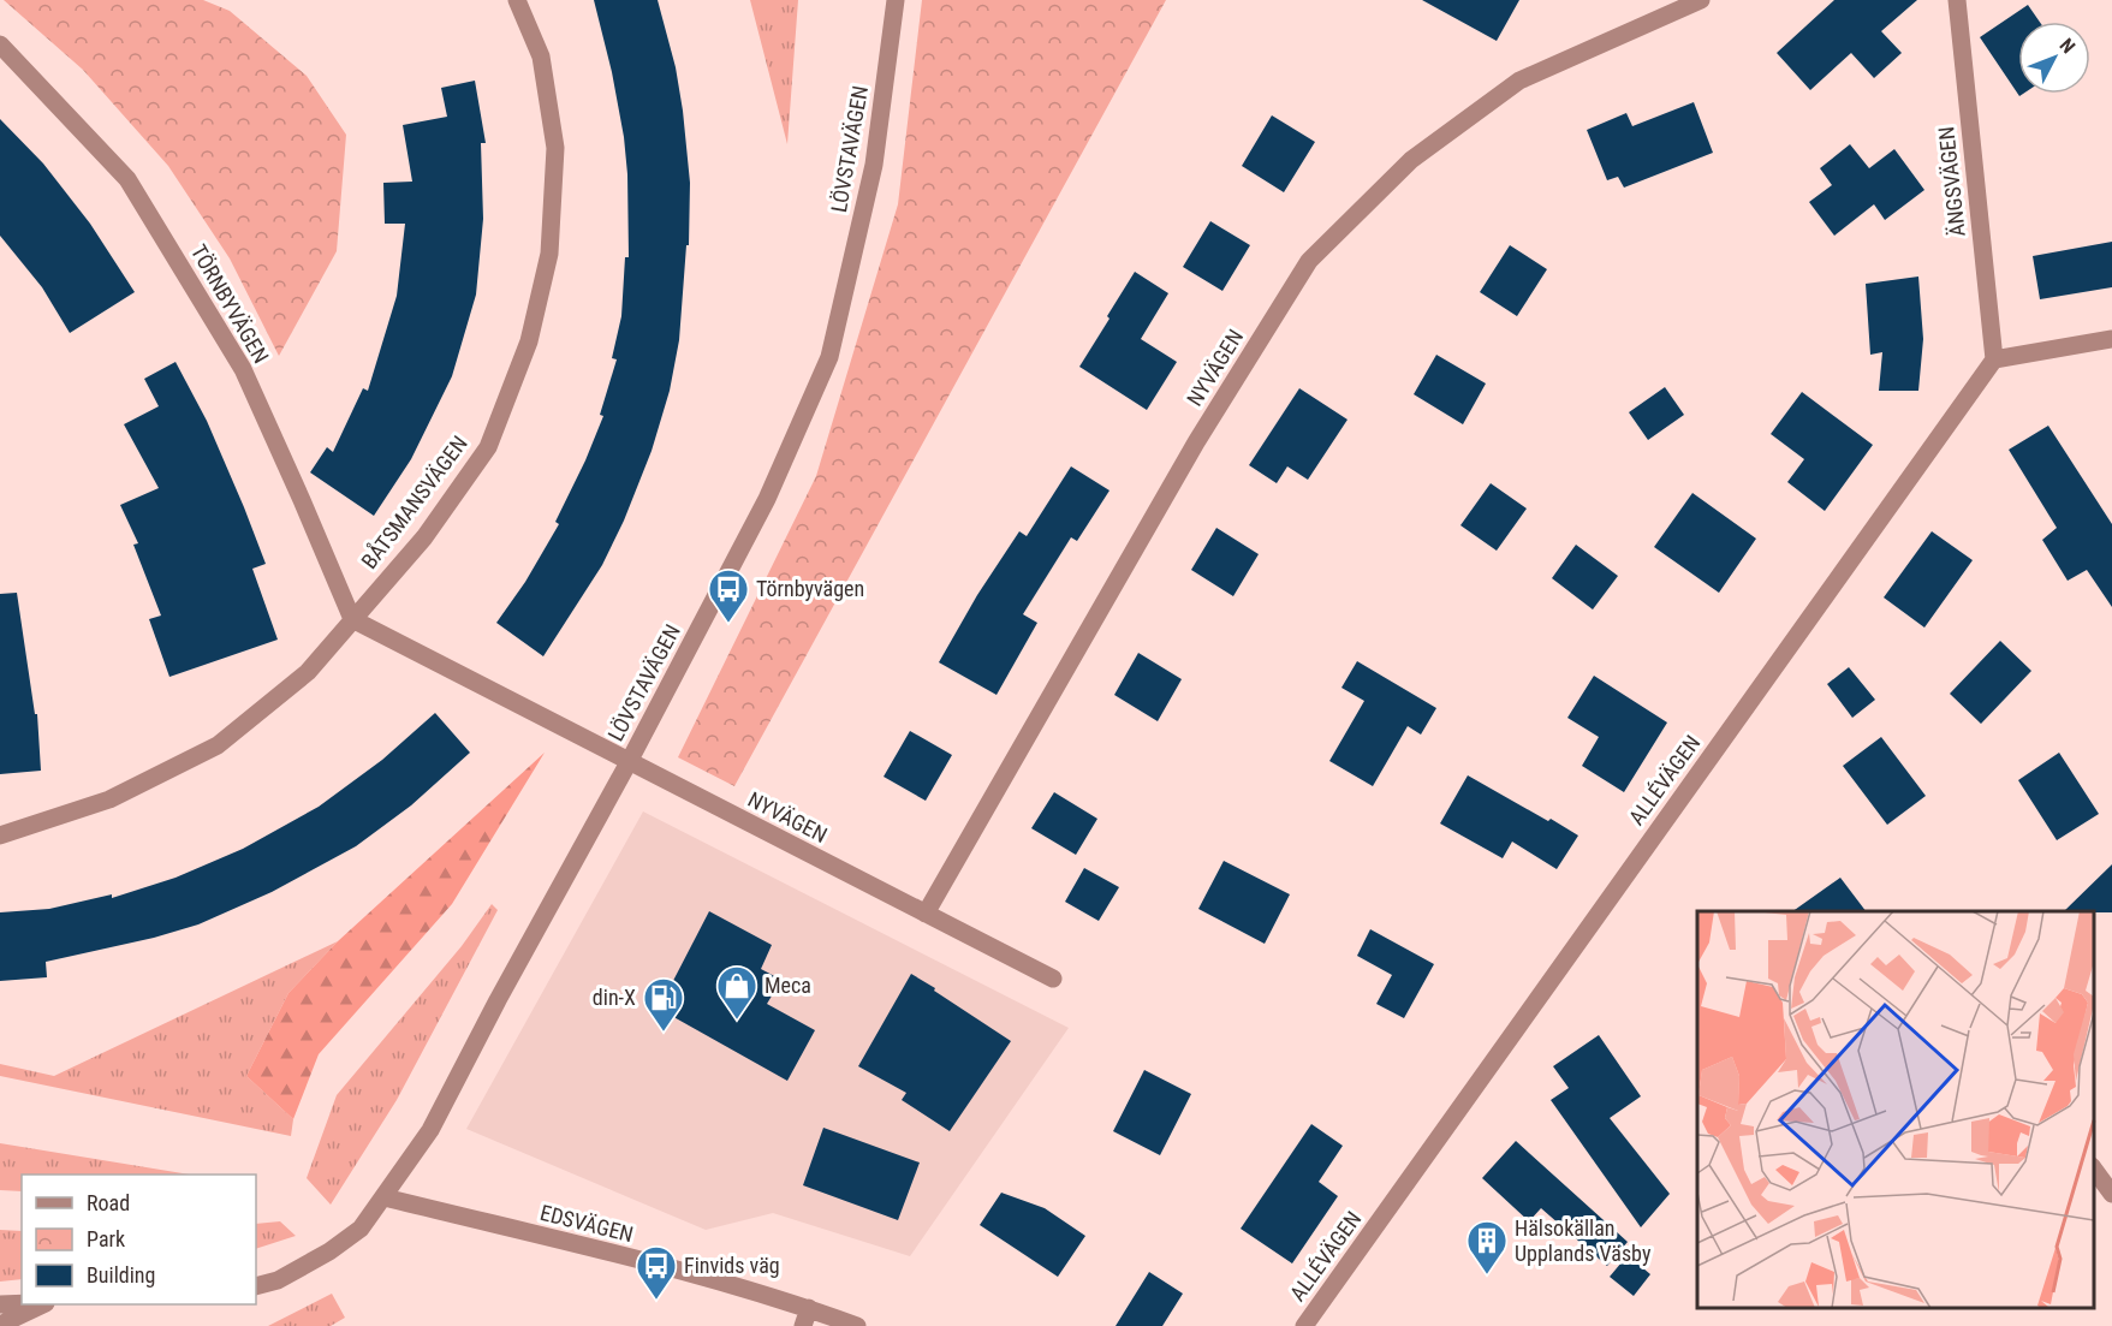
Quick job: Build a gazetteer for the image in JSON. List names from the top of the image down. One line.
{"streets":{"street":["LÖVSTAVÄGEN","ÄNGSVÄGEN","TÖRNBYVÄGEN","NYVÄGEN","BÅTSMANSVÄGEN","ALLÉVÄGEN","EDSVÄGEN"]},"crossings":[["LÖVSTAVÄGEN","NYVÄGEN"],["LÖVSTAVÄGEN","EDSVÄGEN"],["ÄNGSVÄGEN","ALLÉVÄGEN"],["TÖRNBYVÄGEN","BÅTSMANSVÄGEN"]],"places":{"bus stop":["Törnbyvägen","Finvids väg"],"shop":["Meca"],"fuel station":["din-X"],"building":["Hälsokällan Upplands Väsby"]},"legend":["Road","Park","Building"],"north":"top right"}
